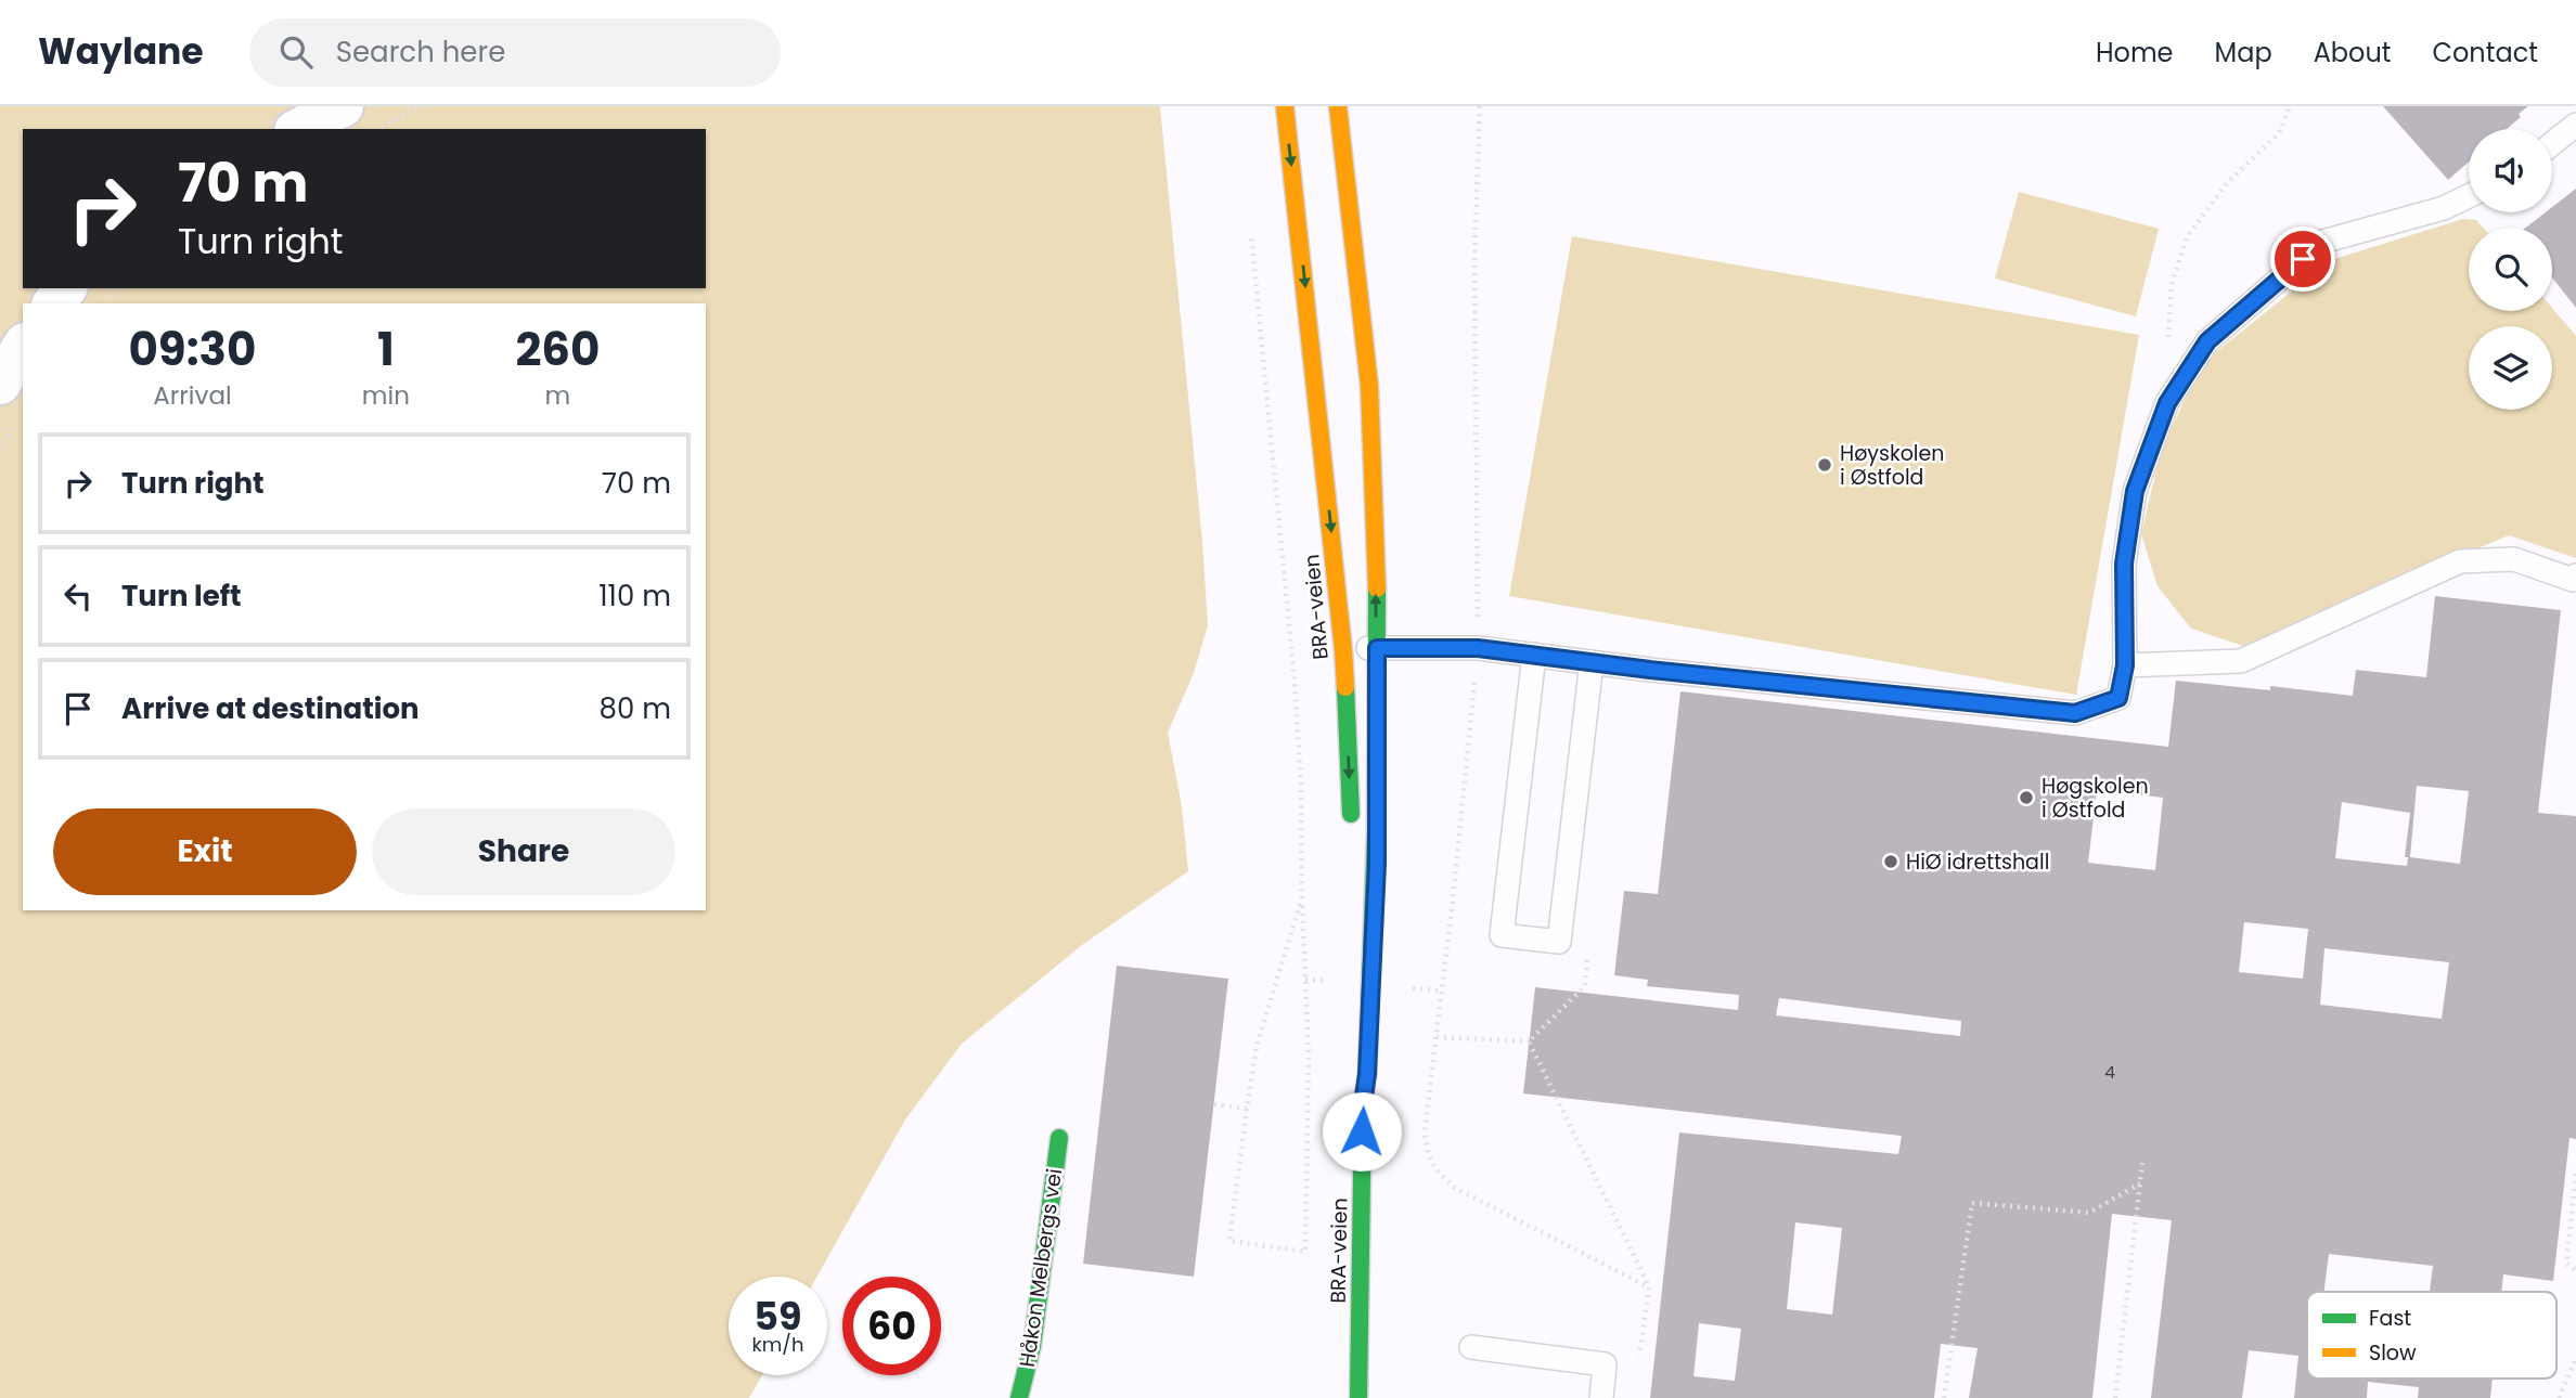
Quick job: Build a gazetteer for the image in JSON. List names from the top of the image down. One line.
{"streets":{"main road":["BRA-veien","Håkon Melbergs vei"]},"places":["Høyskolen i Østfold","Høgskolen i Østfold","HiØ idrettshall"],"house_numbers":["4"],"legend":["Fast","Slow"],"page":{"header":"Waylane","search":"Search here","nav":["Home","Map","About","Contact"],"turn":["70 m","Turn right"],"eta":["09:30","Arrival","1","min","260","m"],"list":[{"name":"Turn right","value":"70 m"},{"name":"Turn left","value":"110 m"},{"name":"Arrive at destination","value":"80 m"}],"buttons":["Exit","Share"],"speed":"59 km/h","limit":"60"}}
